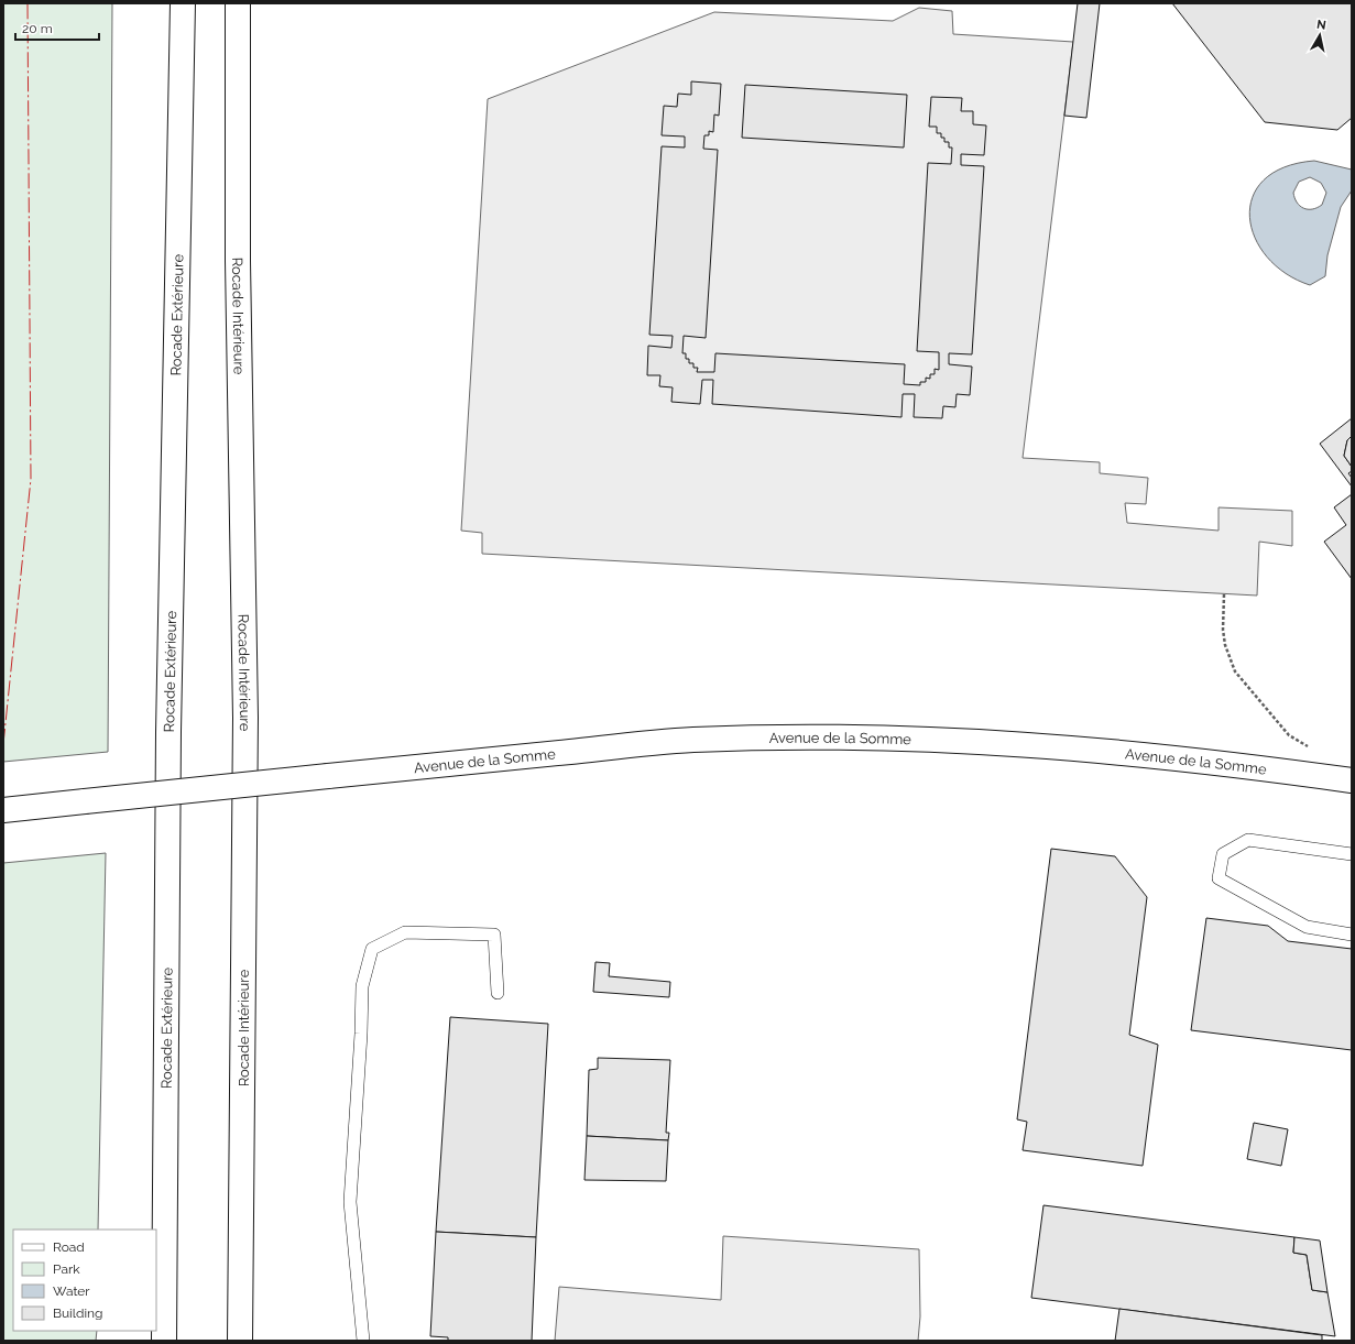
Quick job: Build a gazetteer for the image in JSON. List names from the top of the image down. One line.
{"streets":{"main road":["Rocade Extérieure","Rocade Intérieure","Avenue de la Somme"]},"legend":["Road","Park","Water","Building"],"scale_bar":"20 m","north":"top"}
